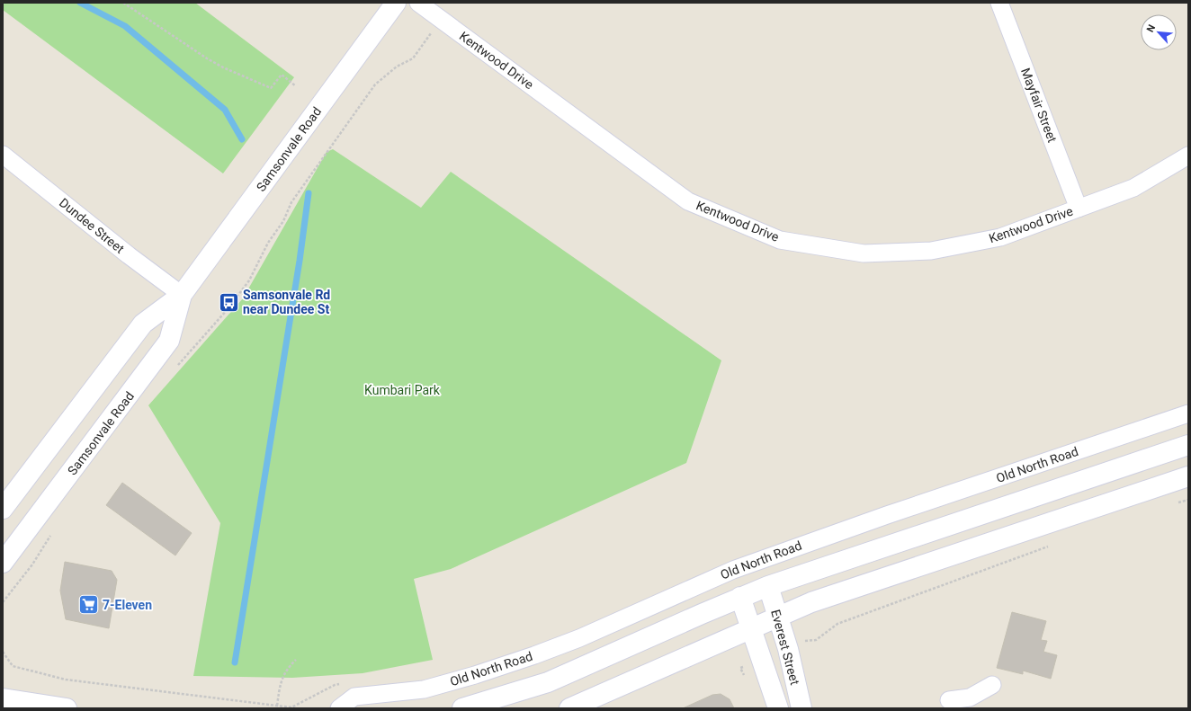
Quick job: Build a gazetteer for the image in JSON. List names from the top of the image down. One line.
{"streets":{"main road":["Samsonvale Road","Everest Street"],"street":["Kentwood Drive","Mayfair Street","Dundee Street","Old North Road"]},"crossings":[["Kentwood Drive","Mayfair Street"],["Samsonvale Road","Dundee Street"]],"parks":["Kumbari Park"],"places":{"bus stop":["Samsonvale Rd near Dundee St"],"supermarket":["7-Eleven"]},"north":"top left"}
